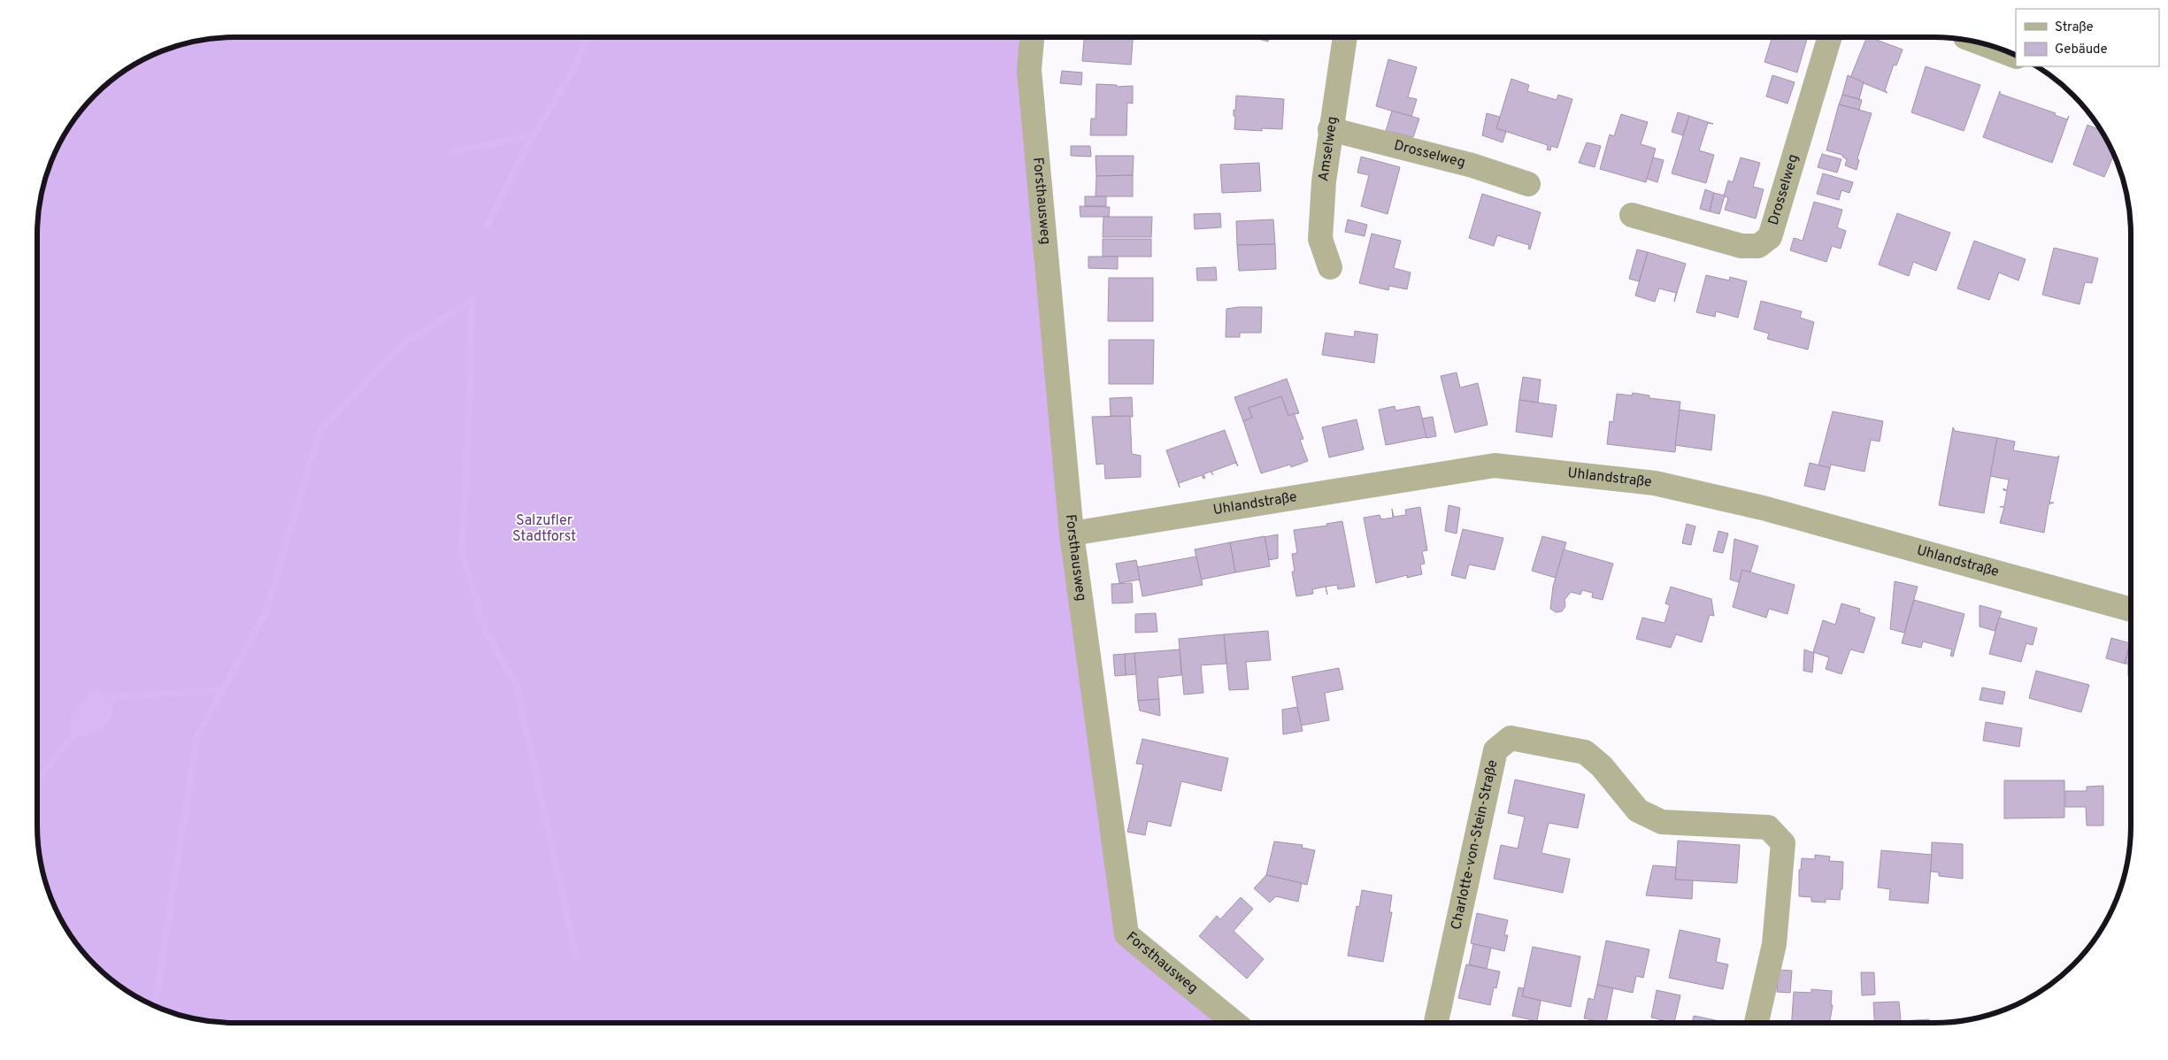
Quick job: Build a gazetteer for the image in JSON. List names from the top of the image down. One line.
{"streets":{"street":["Amselweg","Drosselweg","Forsthausweg","Uhlandstraße","Charlotte-von-Stein-Straße"]},"crossings":[["Amselweg","Drosselweg"],["Forsthausweg","Uhlandstraße"]],"parks":["Salzufler Stadtforst"],"legend":["Straße","Gebäude"]}
